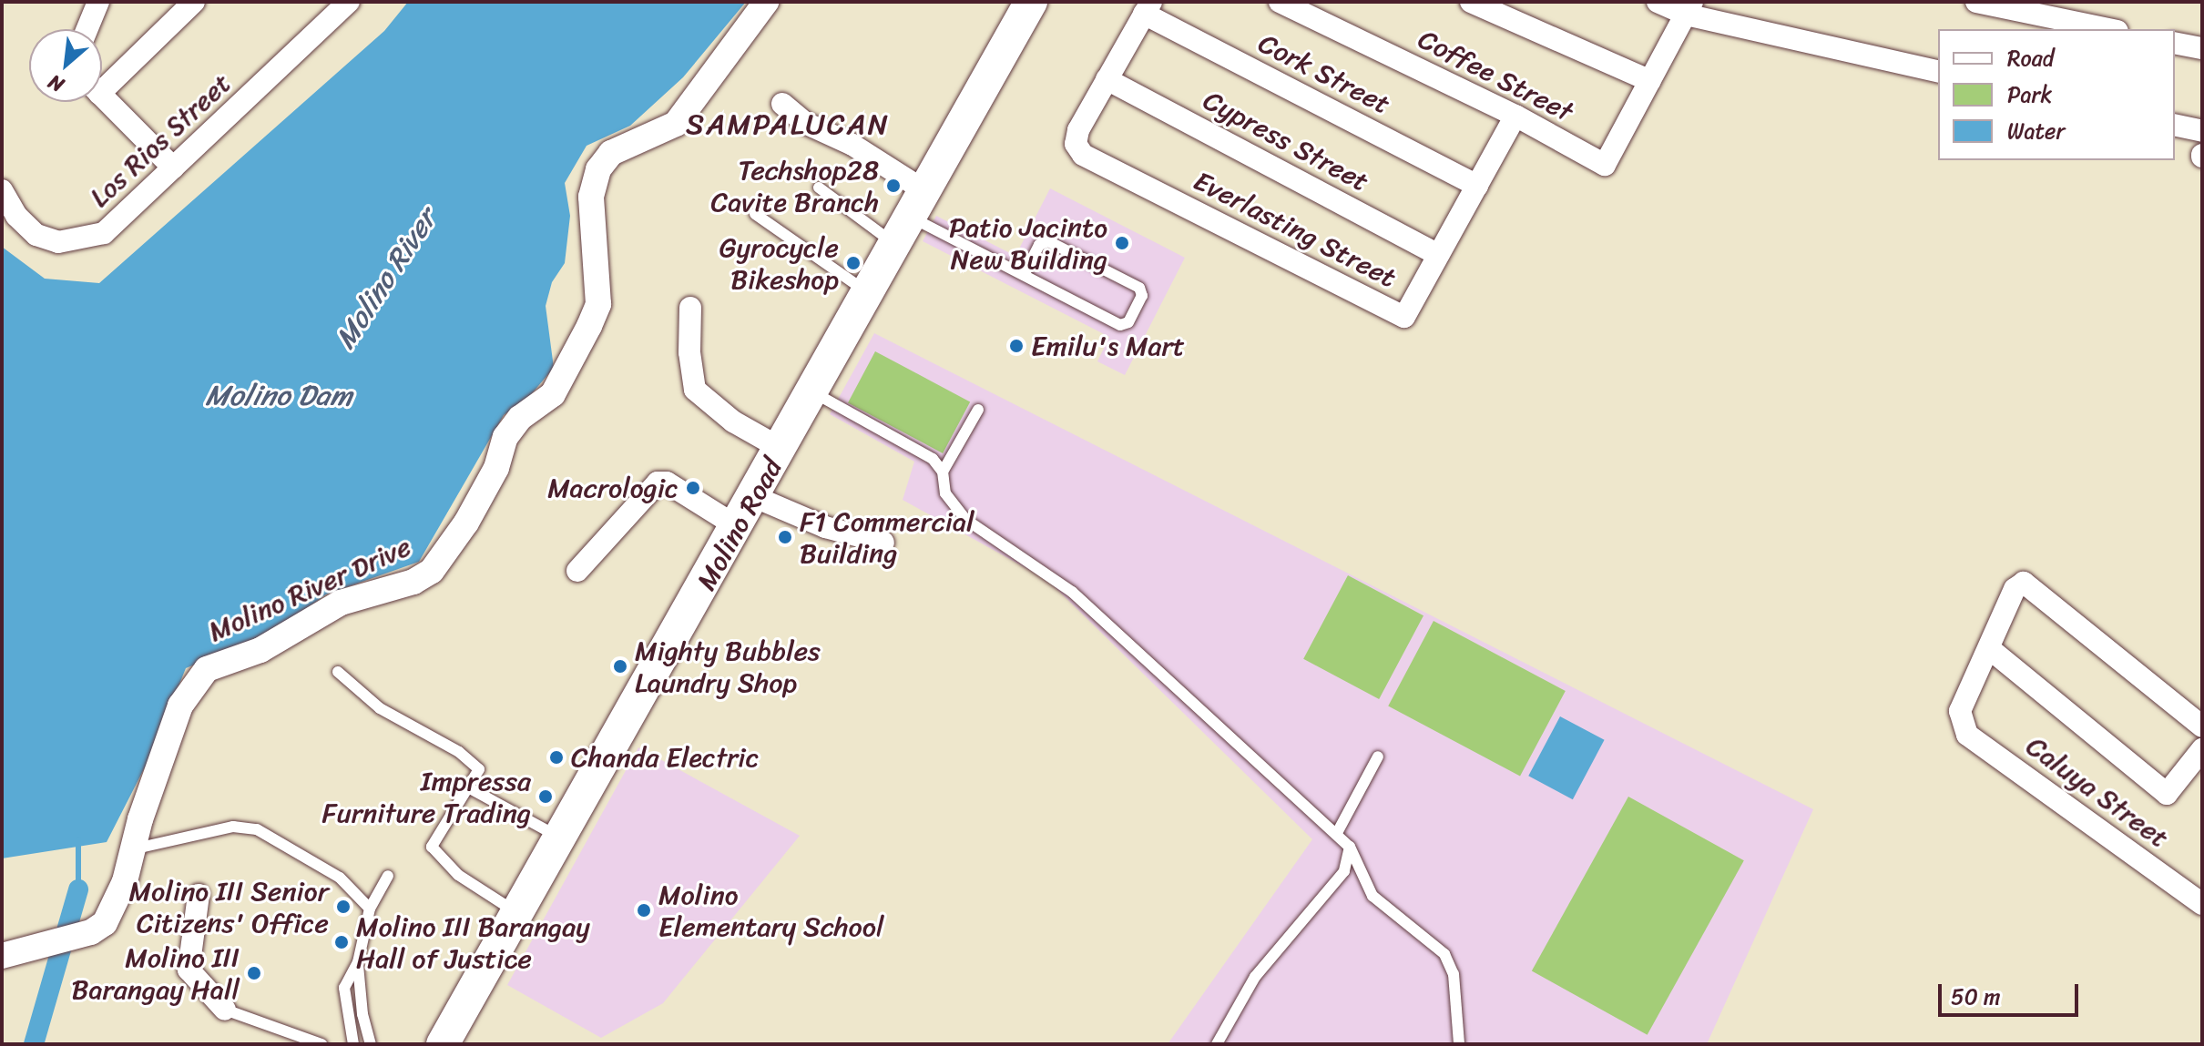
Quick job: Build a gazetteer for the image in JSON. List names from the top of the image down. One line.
{"streets":{"main road":["Molino Road"],"street":["Cork Street","Coffee Street","Los Rios Street","Cypress Street","Everlasting Street","Molino River Drive","Caluya Street"]},"crossings":[["Cork Street","Everlasting Street"],["Coffee Street","Everlasting Street"],["Cypress Street","Everlasting Street"]],"districts":["SAMPALUCAN"],"water":["Molino River","Molino Dam"],"places":["Techshop28 Cavite Branch","Patio Jacinto New Building","Gyrocycle Bikeshop","Emilu's Mart","Macrologic","F1 Commercial Building","Mighty Bubbles Laundry Shop","Chanda Electric","Impressa Furniture Trading","Molino III Senior Citizens' Office","Molino Elementary School","Molino III Barangay Hall of Justice","Molino III Barangay Hall"],"legend":["Road","Park","Water"],"scale_bar":"50 m","north":"bottom left"}
